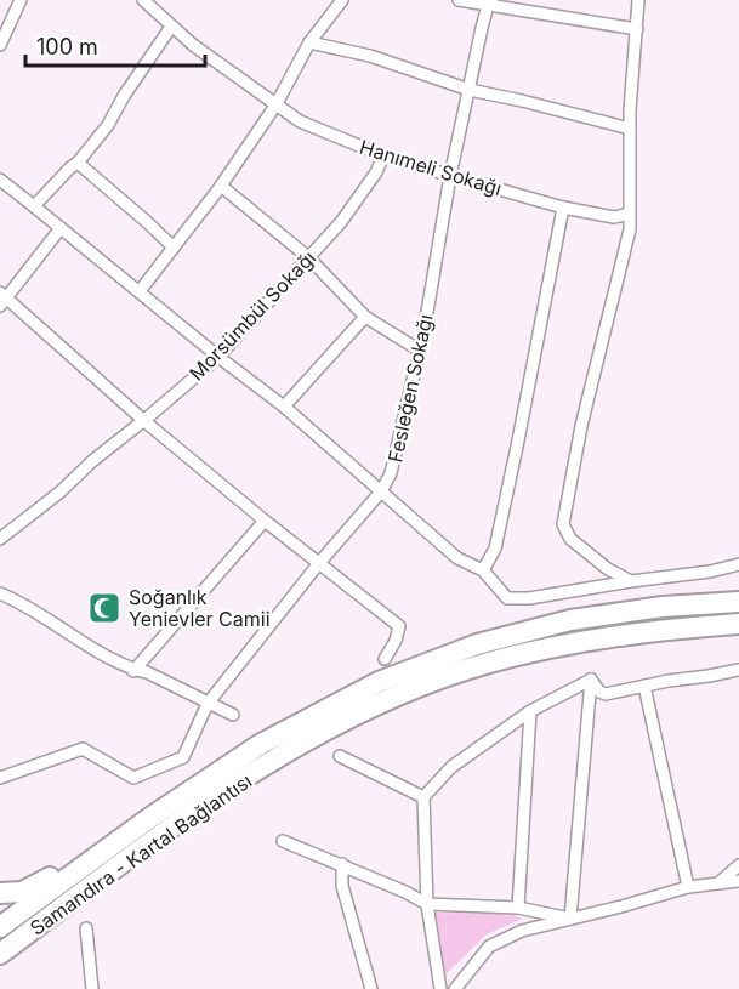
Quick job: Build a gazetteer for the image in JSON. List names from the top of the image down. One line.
{"streets":{"highway":["Samandıra - Kartal Bağlantısı"],"street":["Hanımeli Sokağı","Morsümbül Sokağı","Fesleğen Sokağı"]},"crossings":[["Hanımeli Sokağı","Morsümbül Sokağı"],["Hanımeli Sokağı","Fesleğen Sokağı"]],"places":{"mosque":["Soğanlık Yenievler Camii"]},"scale_bar":"100 m"}
